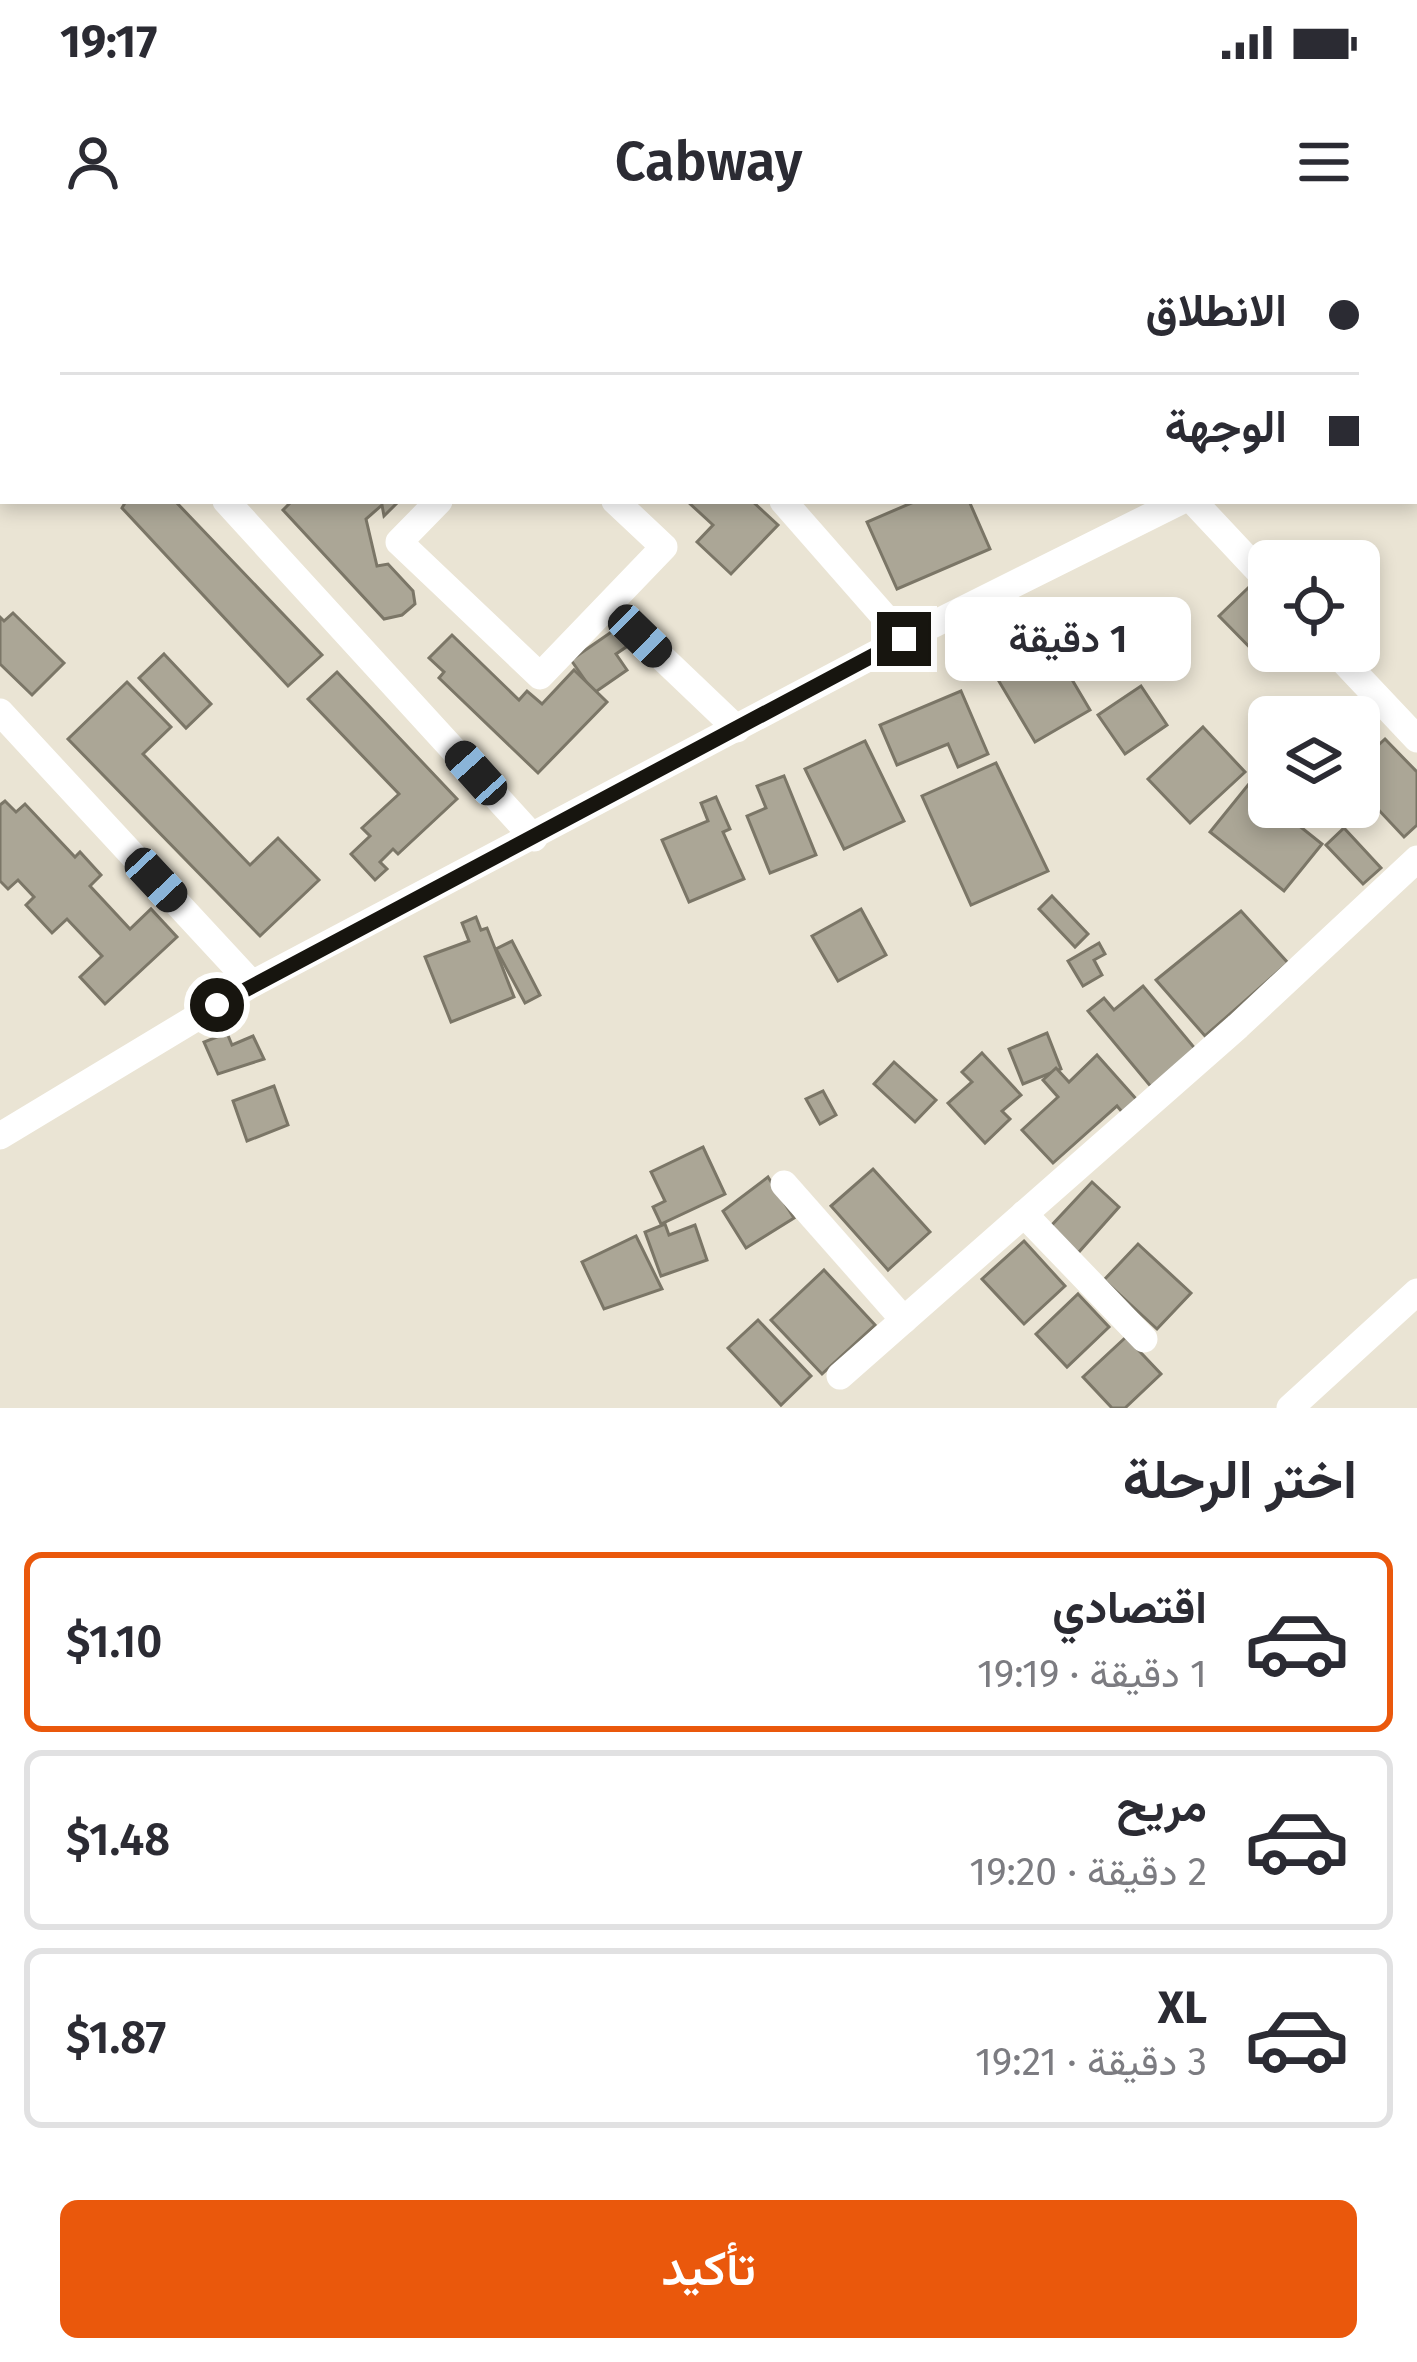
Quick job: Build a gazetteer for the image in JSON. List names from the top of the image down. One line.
{"page":{"status":"19:17","header":"Cabway","banner":["الانطلاق","الوجهة"],"bubble":"1 دقيقة","heading":"اختر الرحلة","list":[{"name":"اقتصادي","note":"1 دقيقة · 19:19","value":"$1.10"},{"name":"مريح","note":"2 دقيقة · 19:20","value":"$1.48"},{"name":"XL","note":"3 دقيقة · 19:21","value":"$1.87"}],"buttons":"تأكيد"}}
